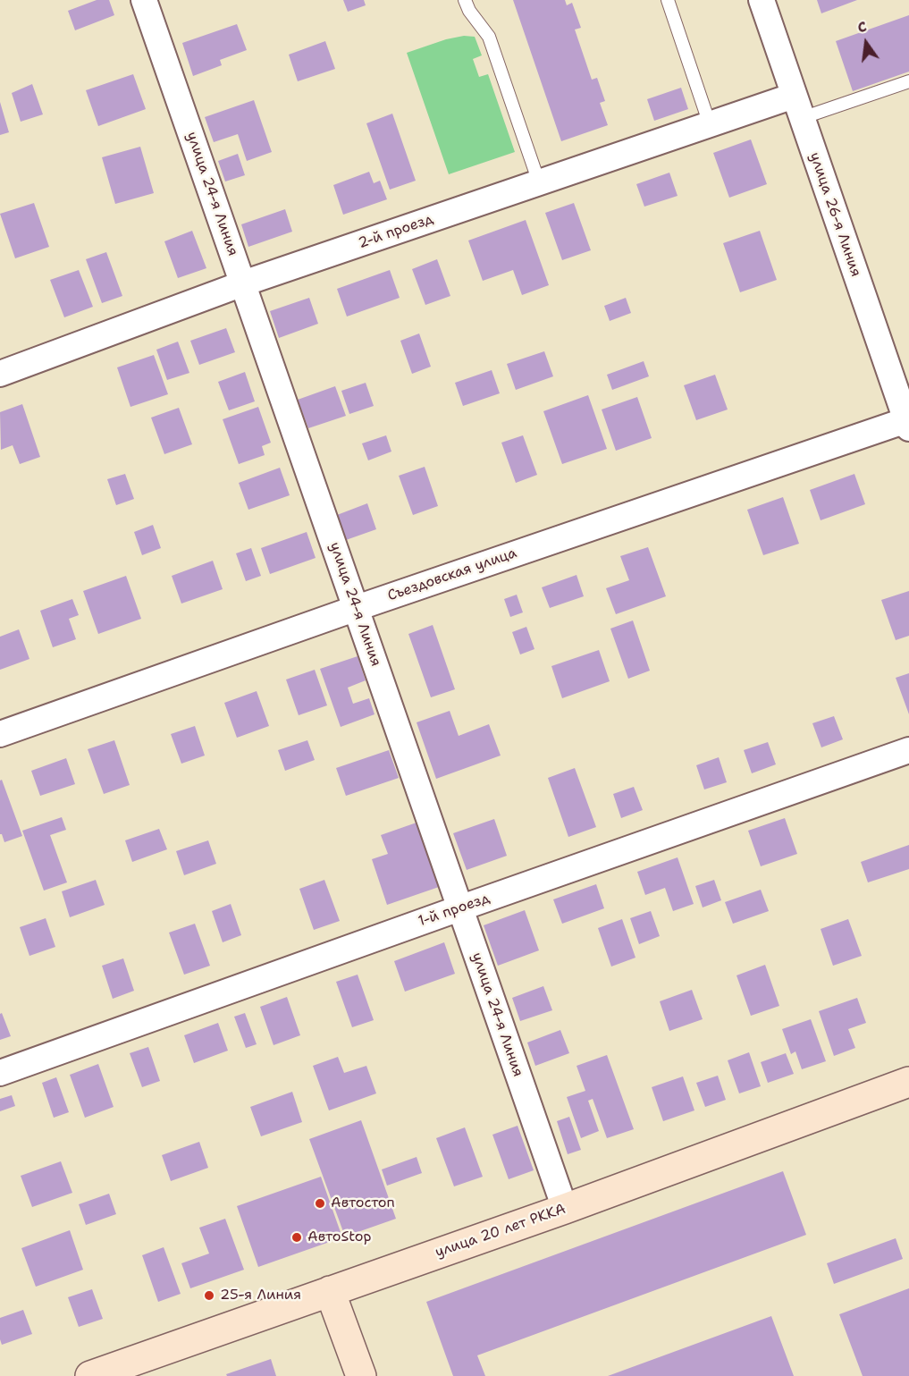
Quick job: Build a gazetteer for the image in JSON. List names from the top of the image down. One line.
{"streets":{"main road":["улица 20 лет РККА"],"street":["улица 24-я Линия","улица 26-я Линия","2-й проезд","Съездовская улица","1-й проезд"]},"crossings":[["улица 24-я Линия","2-й проезд"],["улица 24-я Линия","Съездовская улица"],["улица 24-я Линия","1-й проезд"],["улица 24-я Линия","улица 20 лет РККА"],["улица 26-я Линия","2-й проезд"],["улица 26-я Линия","Съездовская улица"]],"places":["Автостоп","АвтоStop","25-я Линия"],"north":"top"}
